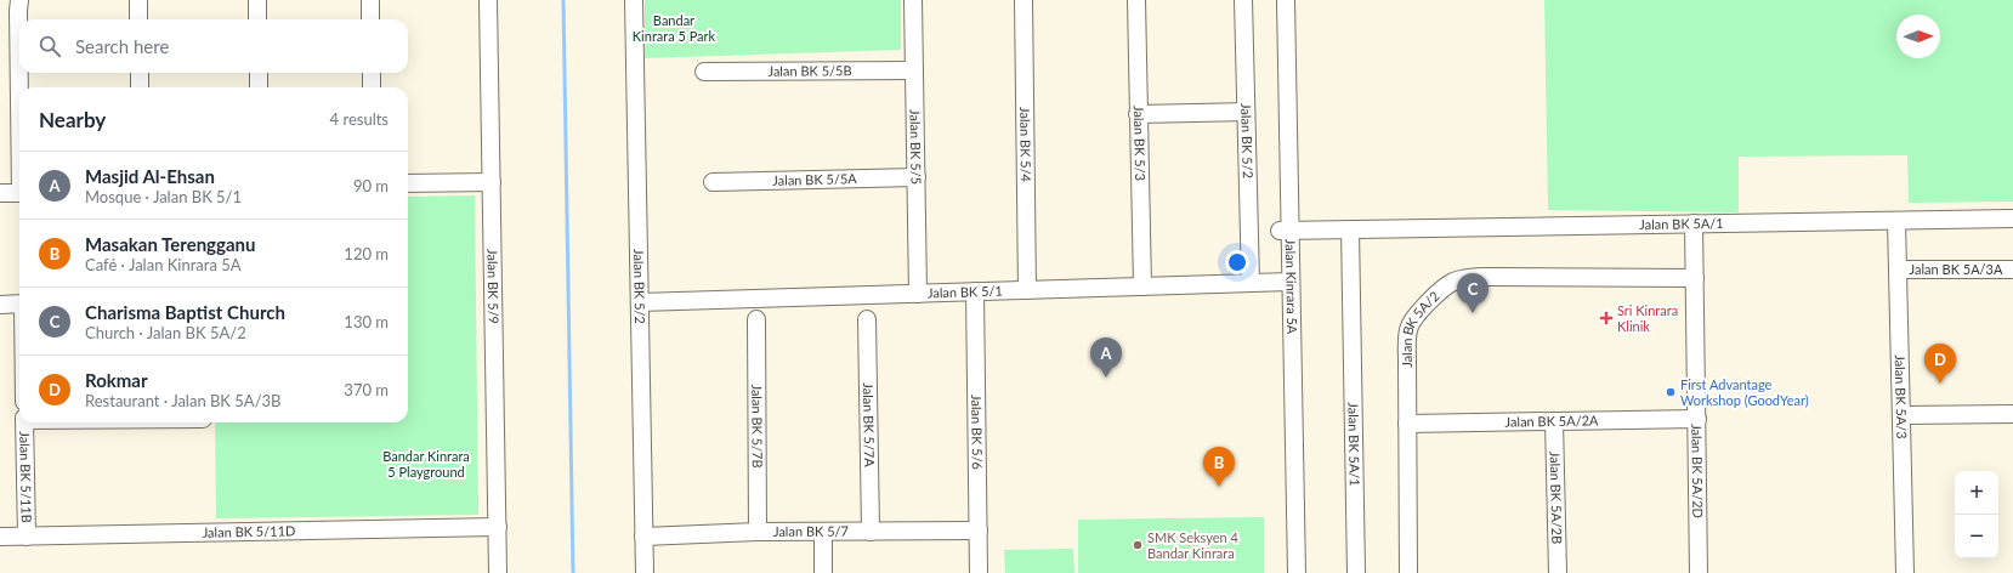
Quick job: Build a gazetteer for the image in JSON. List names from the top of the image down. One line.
{"streets":{"street":["Jalan BK 5/5B","Jalan BK 5/2","Jalan BK 5/3","Jalan BK 5/4","Jalan BK 5/5","Jalan BK 5/5A","Jalan BK 5A/1","Jalan BK 5A/3A","Jalan BK 5/9","Jalan Kinrara 5A","Jalan BK 5/1","Jalan BK 5A/2","Jalan BK 5A/3","Jalan BK 5A/2A","Jalan BK 5/7A","Jalan BK 5/7B","Jalan BK 5/6","Jalan BK 5A/2D","Jalan BK 5/11B","Jalan BK 5A/2B","Jalan BK 5/11D","Jalan BK 5/7"]},"crossings":[["Jalan BK 5/5B","Jalan BK 5/5"],["Jalan BK 5/2","Jalan BK 5/1"],["Jalan BK 5/2","Jalan BK 5/7"],["Jalan BK 5/3","Jalan BK 5/1"],["Jalan BK 5/4","Jalan BK 5/1"],["Jalan BK 5/5","Jalan BK 5/5A"],["Jalan BK 5/5","Jalan BK 5/1"],["Jalan BK 5A/1","Jalan Kinrara 5A"],["Jalan BK 5A/1","Jalan BK 5A/3"],["Jalan BK 5A/1","Jalan BK 5A/2D"],["Jalan BK 5A/3A","Jalan BK 5A/3"],["Jalan BK 5/9","Jalan BK 5/11D"],["Jalan Kinrara 5A","Jalan BK 5/1"],["Jalan BK 5/1","Jalan BK 5/6"],["Jalan BK 5A/2","Jalan BK 5A/2A"],["Jalan BK 5A/2","Jalan BK 5A/2D"],["Jalan BK 5A/2A","Jalan BK 5A/2D"],["Jalan BK 5A/2A","Jalan BK 5A/2B"],["Jalan BK 5/7A","Jalan BK 5/7"],["Jalan BK 5/7B","Jalan BK 5/7"],["Jalan BK 5/6","Jalan BK 5/7"],["Jalan BK 5/11B","Jalan BK 5/11D"]],"parks":["Bandar Kinrara 5 Park","Bandar Kinrara 5 Playground"],"places":{"health":["Sri Kinrara Klinik"],"other":["First Advantage Workshop (GoodYear)","SMK Seksyen 4 Bandar Kinrara"]},"north":"right","page":{"search":"Search here","heading":["Nearby","4 results"],"list":[{"mark":"A","name":"Masjid Al-Ehsan","note":"Mosque · Jalan BK 5/1","value":"90 m"},{"mark":"B","name":"Masakan Terengganu","note":"Café · Jalan Kinrara 5A","value":"120 m"},{"mark":"C","name":"Charisma Baptist Church","note":"Church · Jalan BK 5A/2","value":"130 m"},{"mark":"D","name":"Rokmar","note":"Restaurant · Jalan BK 5A/3B","value":"370 m"}],"pins":["C","A","D","B"],"map_buttons":["+","−"]}}
